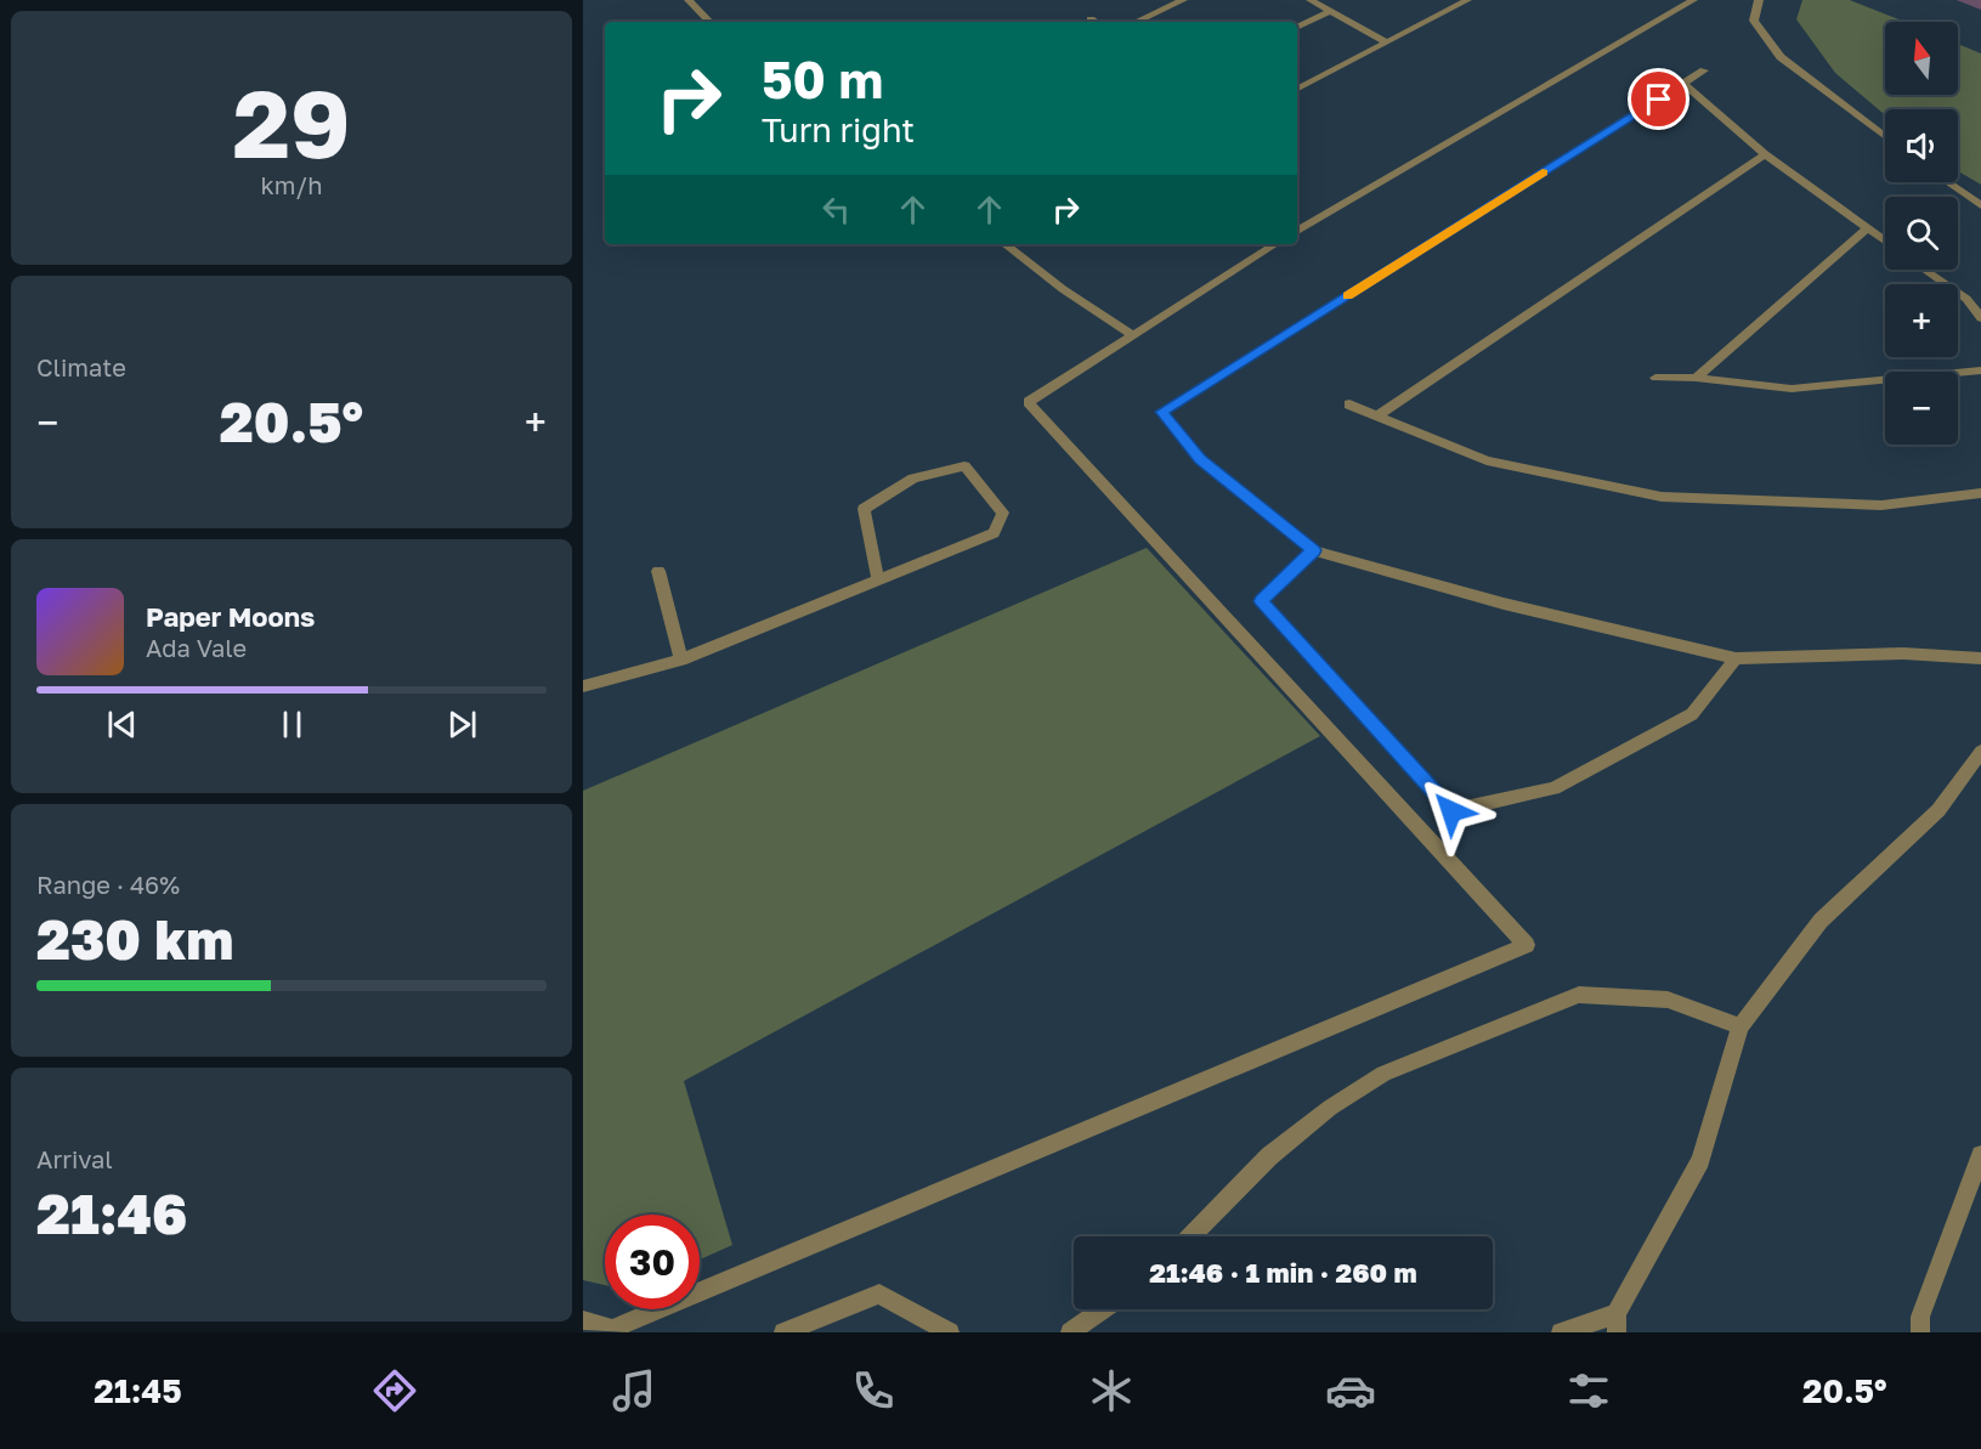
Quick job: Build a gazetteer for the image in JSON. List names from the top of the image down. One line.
{"north":"top","page":{"tile":[["29","km/h"],"Climate",["Range · 46%","230 km"],["Arrival","21:46"]],"map_buttons":["+","−"],"turn":["50 m","Turn right"],"heat":["−","20.5°","+"],"song":["Paper Moons","Ada Vale"],"limit":"30","trip":"21:46 · 1 min · 260 m","tabs":["21:45","20.5°"]}}
